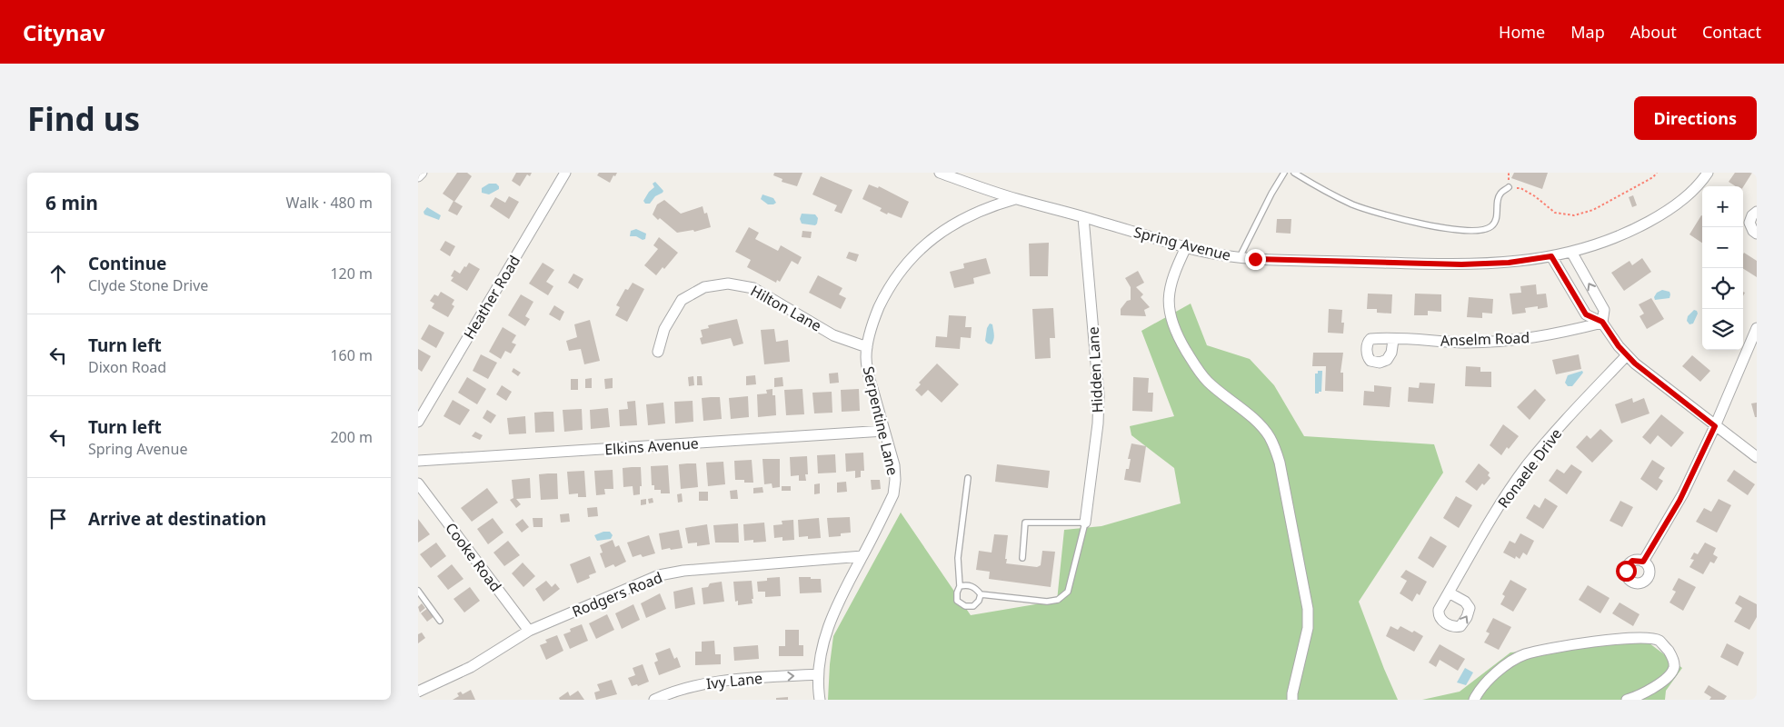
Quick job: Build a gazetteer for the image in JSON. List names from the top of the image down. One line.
{"streets":{"street":["Spring Avenue","Heather Road","Hilton Lane","Anselm Road","Hidden Lane","Serpentine Lane","Elkins Avenue","Ronaele Drive","Cooke Road","Rodgers Road","Ivy Lane"]},"crossings":[["Spring Avenue","Hidden Lane"],["Spring Avenue","Serpentine Lane"],["Hilton Lane","Serpentine Lane"],["Serpentine Lane","Elkins Avenue"],["Serpentine Lane","Rodgers Road"],["Serpentine Lane","Ivy Lane"],["Cooke Road","Rodgers Road"]],"one_way":["Ivy Lane"],"page":{"header":"Citynav","nav":["Home","Map","About","Contact"],"buttons":"Directions","title":"Find us","heading":["6 min","Walk · 480 m"],"map_buttons":["+","−"],"list":[["Continue","Clyde Stone Drive","120 m"],["Turn left","Dixon Road","160 m"],["Turn left","Spring Avenue","200 m"],"Arrive at destination"]}}
